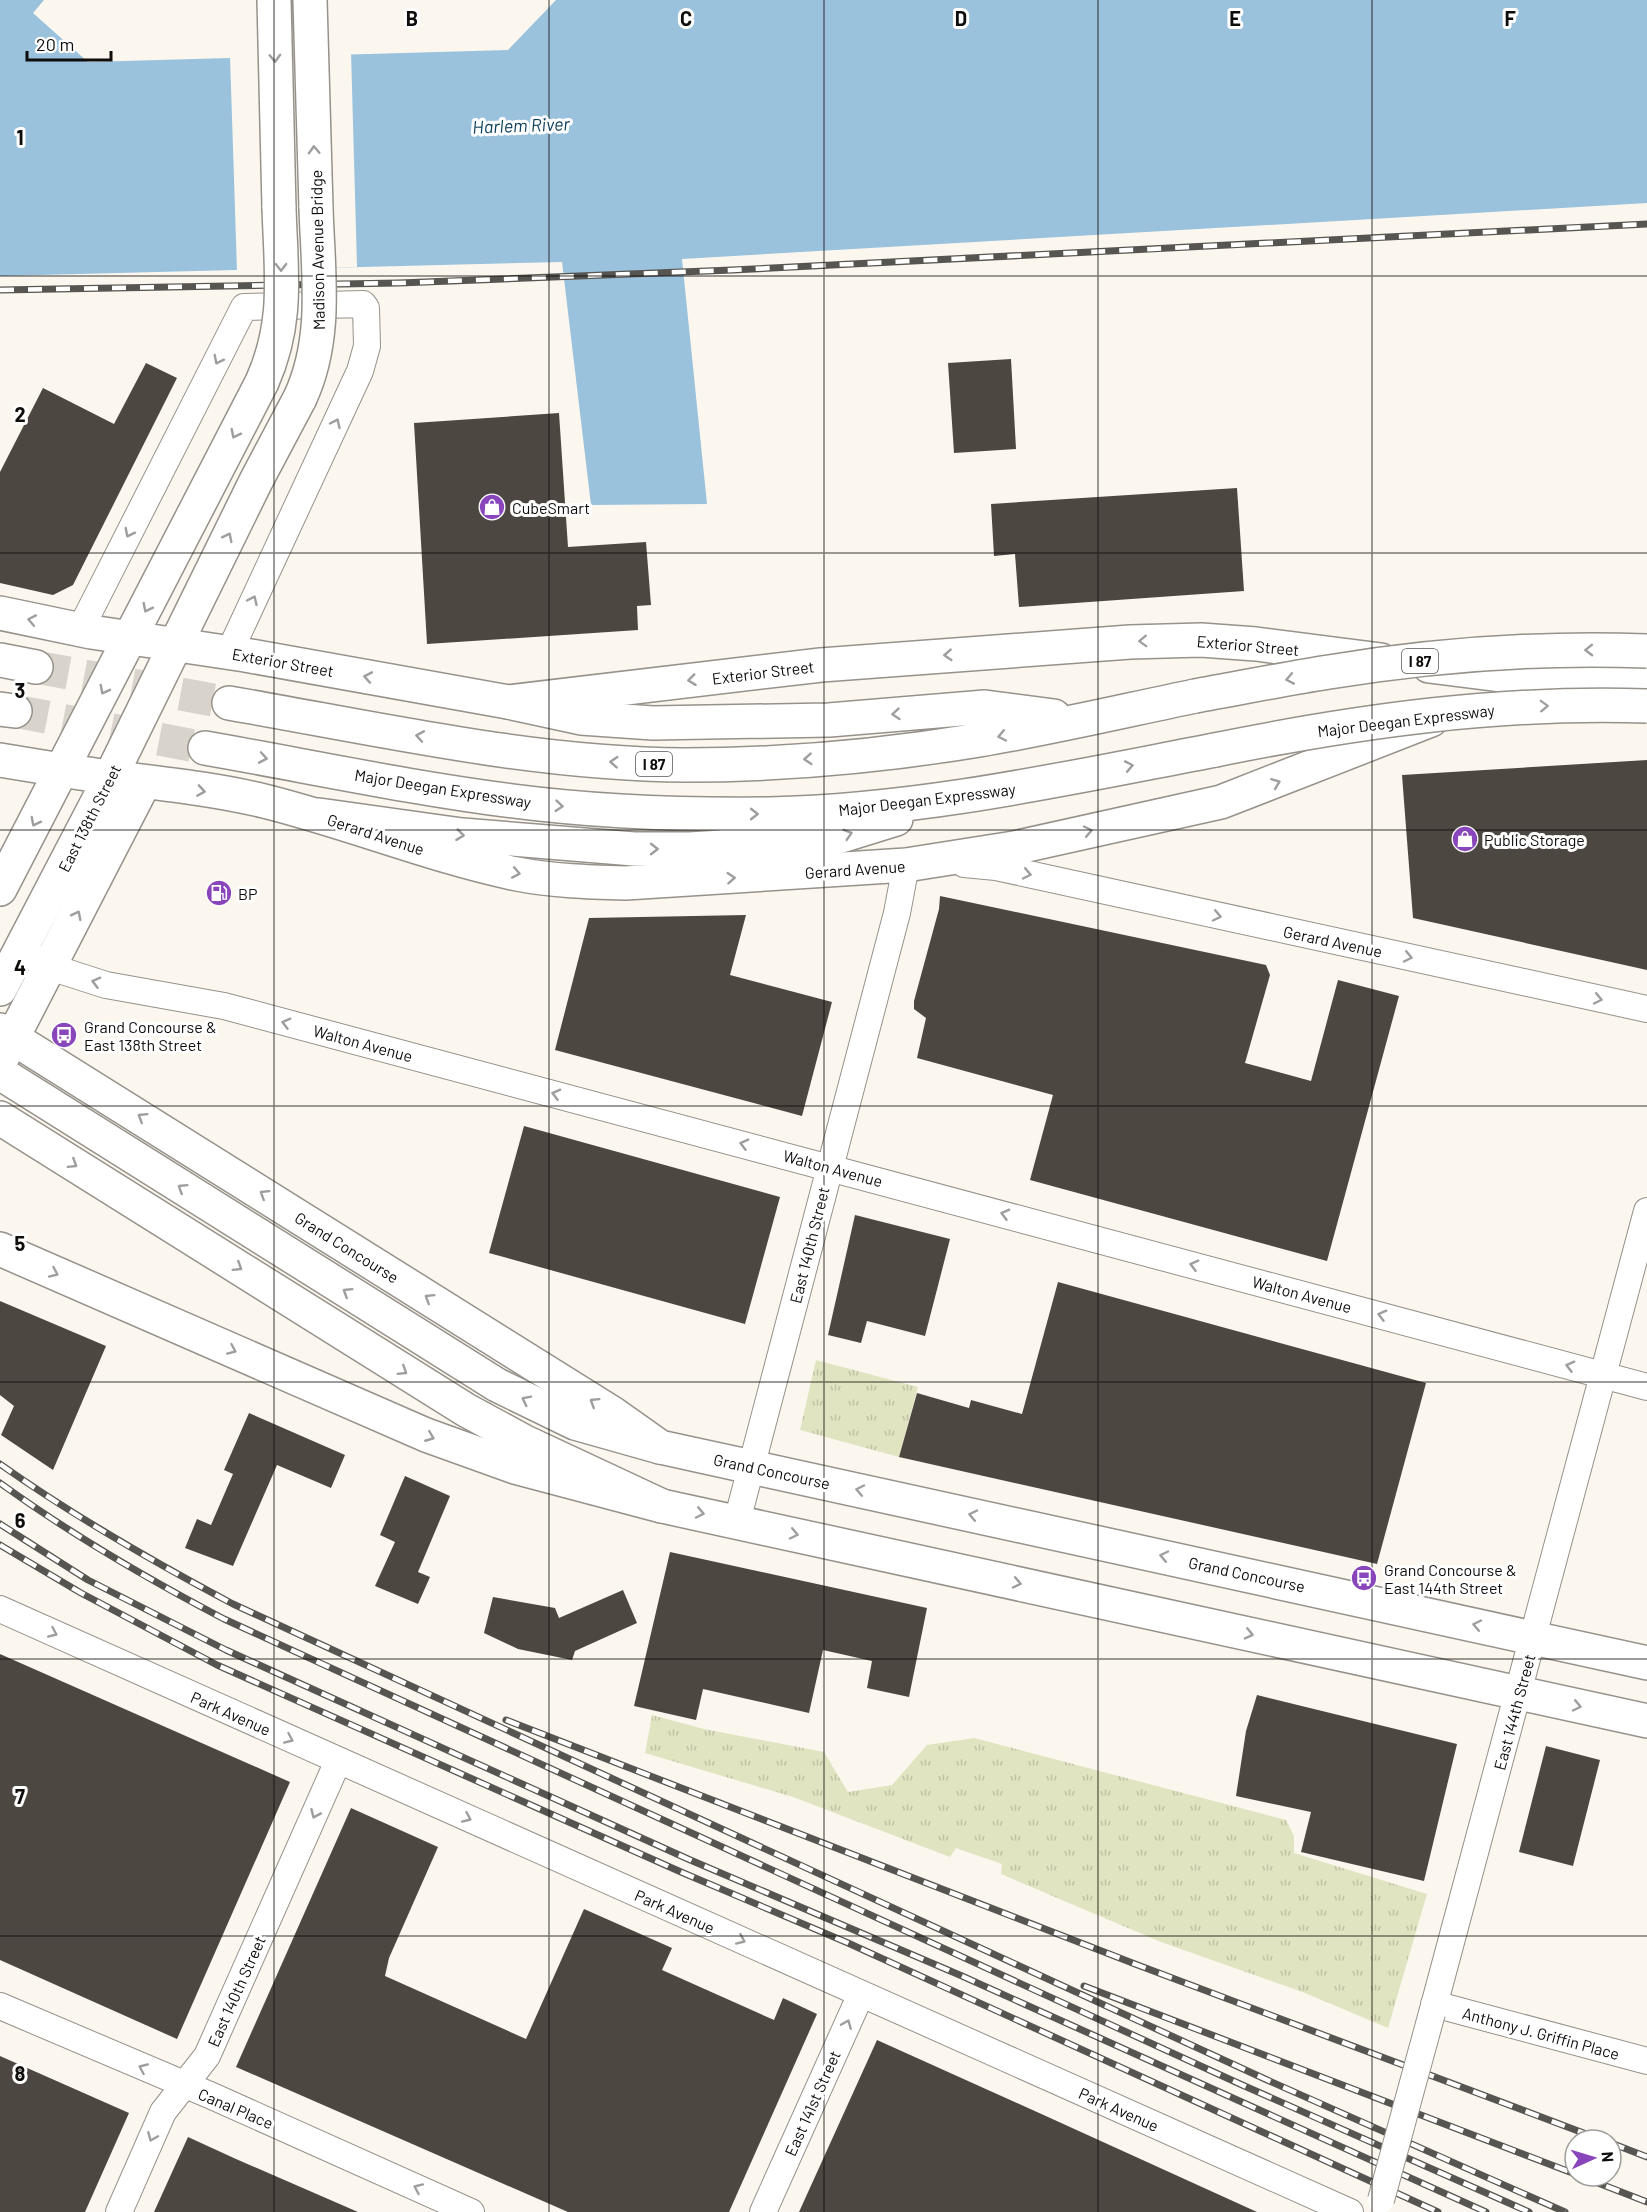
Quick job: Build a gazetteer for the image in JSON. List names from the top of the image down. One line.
{"streets":{"main road":["Madison Avenue Bridge","Exterior Street","I 87","Major Deegan Expressway","East 138th Street","Gerard Avenue","Grand Concourse"],"street":["Walton Avenue","East 140th Street","East 144th Street","Park Avenue","Anthony J. Griffin Place","East 141st Street","Canal Place"]},"crossings":[["Madison Avenue Bridge","Exterior Street"],["Madison Avenue Bridge","East 138th Street"],["Exterior Street","East 138th Street"],["Exterior Street","Gerard Avenue"],["Exterior Street","East 140th Street"],["East 138th Street","Gerard Avenue"],["East 138th Street","Walton Avenue"],["Gerard Avenue","East 140th Street"],["Walton Avenue","East 140th Street"],["Walton Avenue","East 144th Street"],["East 140th Street","Grand Concourse"],["East 140th Street","Park Avenue"],["East 140th Street","Canal Place"],["Grand Concourse","East 144th Street"],["East 144th Street","Anthony J. Griffin Place"],["Park Avenue","East 141st Street"]],"one_way":["Walton Avenue","East 140th Street","Park Avenue","East 141st Street","Canal Place"],"water":["Harlem River"],"places":{"shop":["CubeSmart","Public Storage"],"fuel station":["BP"],"bus stop":["Grand Concourse & East 138th Street","Grand Concourse & East 144th Street"]},"scale_bar":"20 m","north":"right","grid":{"columns":["B","C","D","E","F"],"rows":["1","2","3","4","5","6","7","8"]}}
